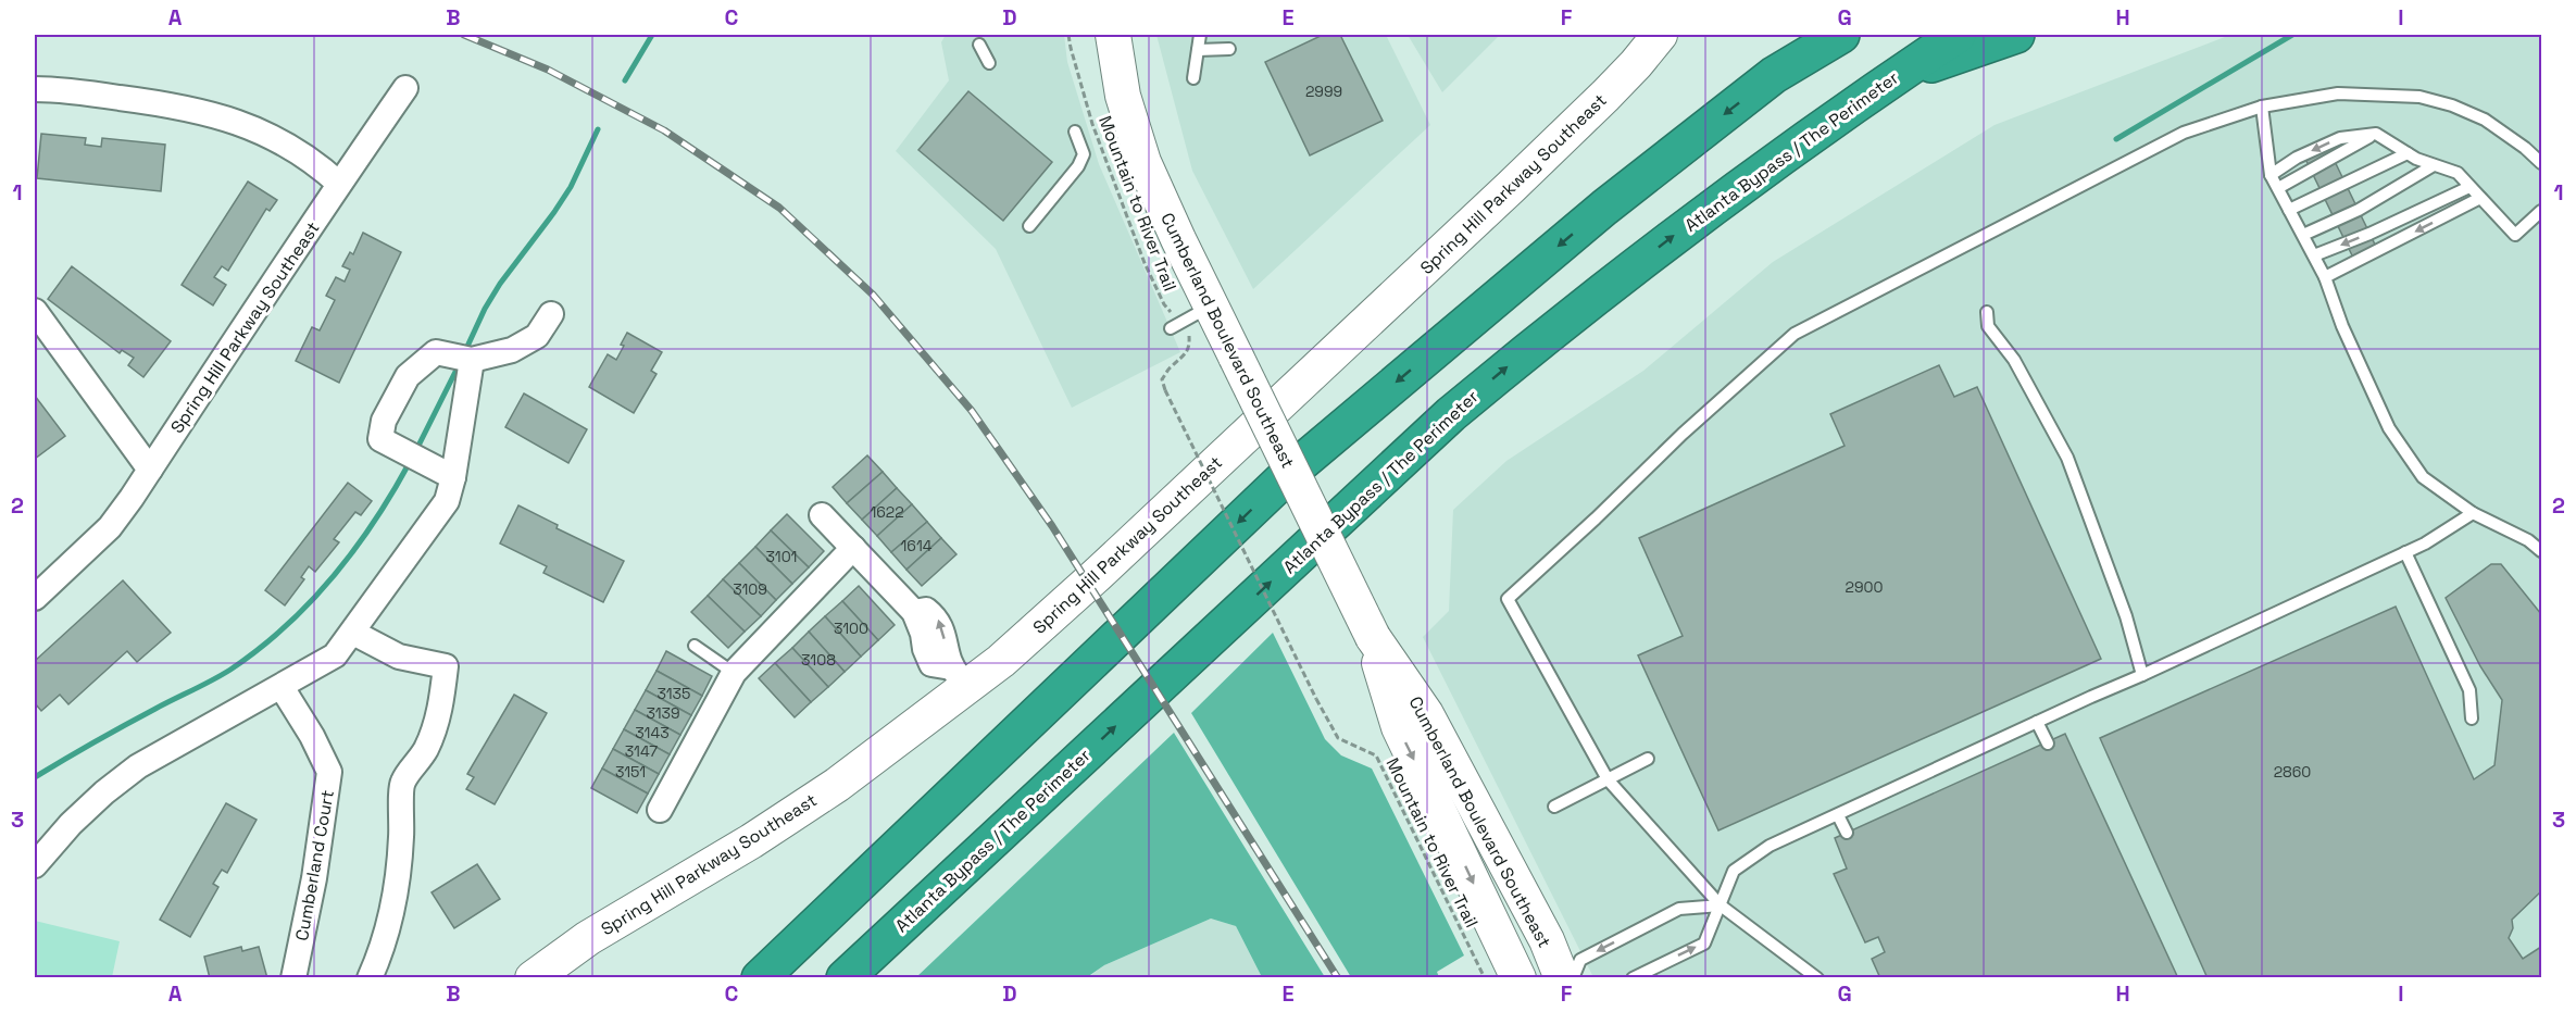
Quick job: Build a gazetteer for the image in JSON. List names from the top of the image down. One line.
{"streets":{"highway":["Atlanta Bypass / The Perimeter"],"street":["Spring Hill Parkway Southeast","Cumberland Boulevard Southeast","Cumberland Court"],"path":["Mountain to River Trail"]},"house_numbers":["2999","1622","1614","3101","2900","3109","3100","3108","3135","3139","3143","3147","3151","2860"],"grid":{"columns":["A","B","C","D","E","F","G","H","I"],"rows":["1","2","3"]}}
